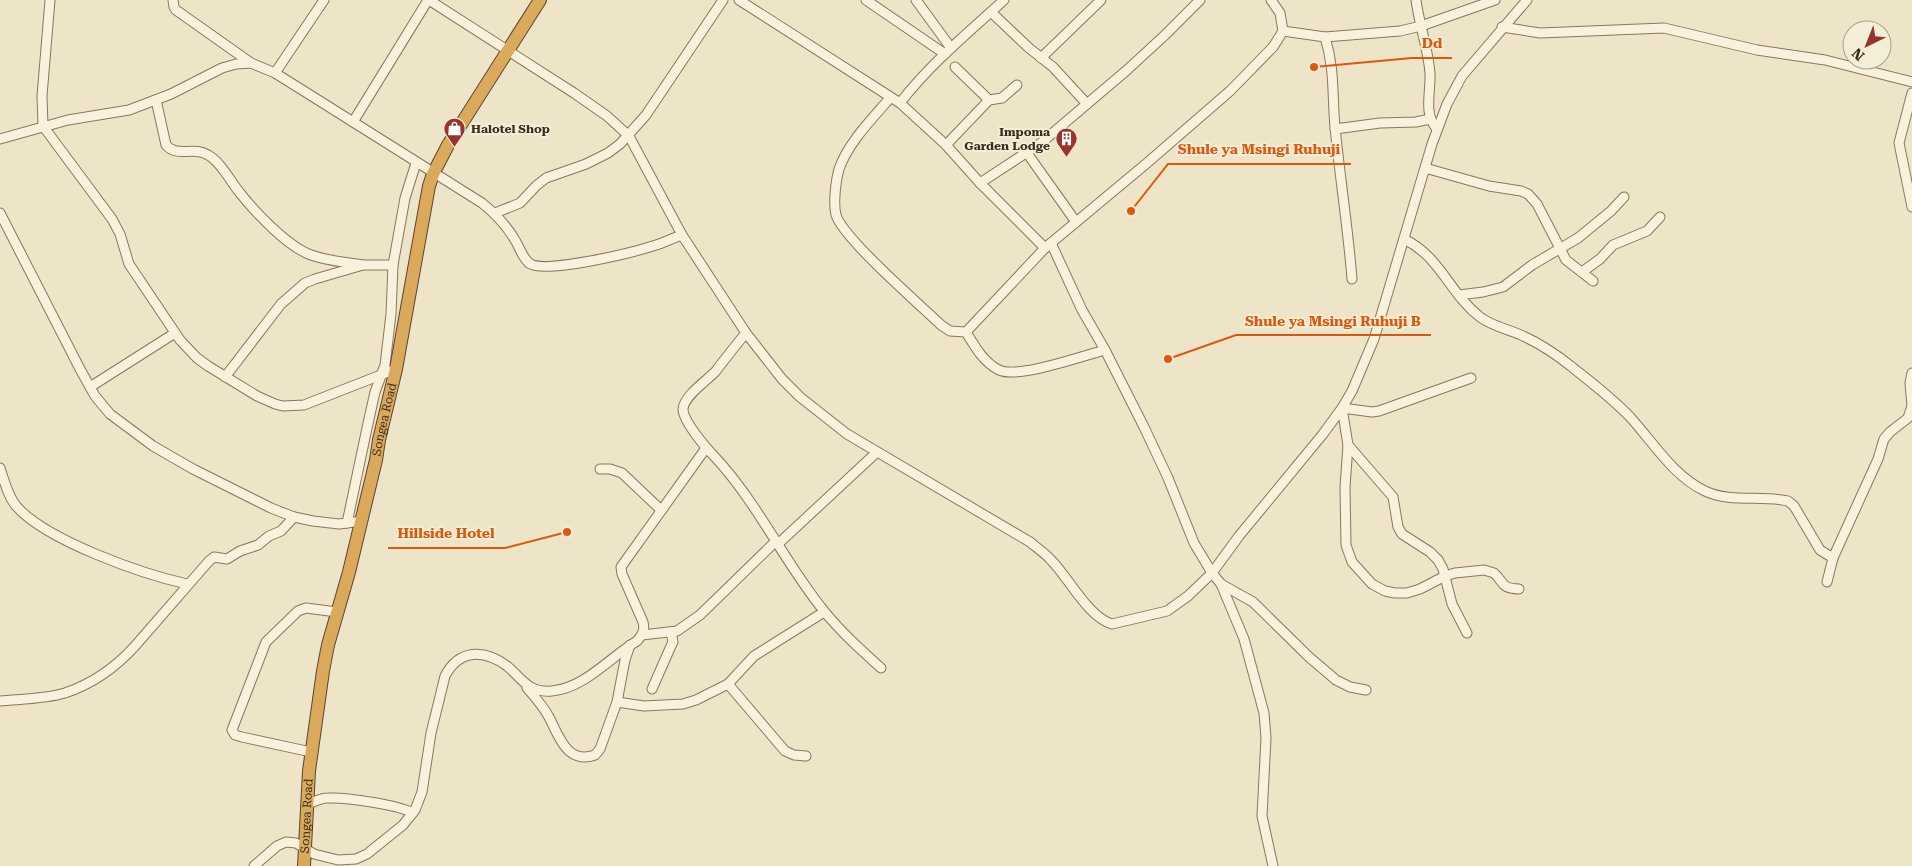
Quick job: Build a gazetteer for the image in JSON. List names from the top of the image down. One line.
{"streets":{"highway":["Songea Road"]},"places":{"other":["Dd","Shule ya Msingi Ruhuji","Shule ya Msingi Ruhuji B","Hillside Hotel"],"shop":["Halotel Shop"],"building":["Impoma Garden Lodge"]},"north":"bottom left"}
